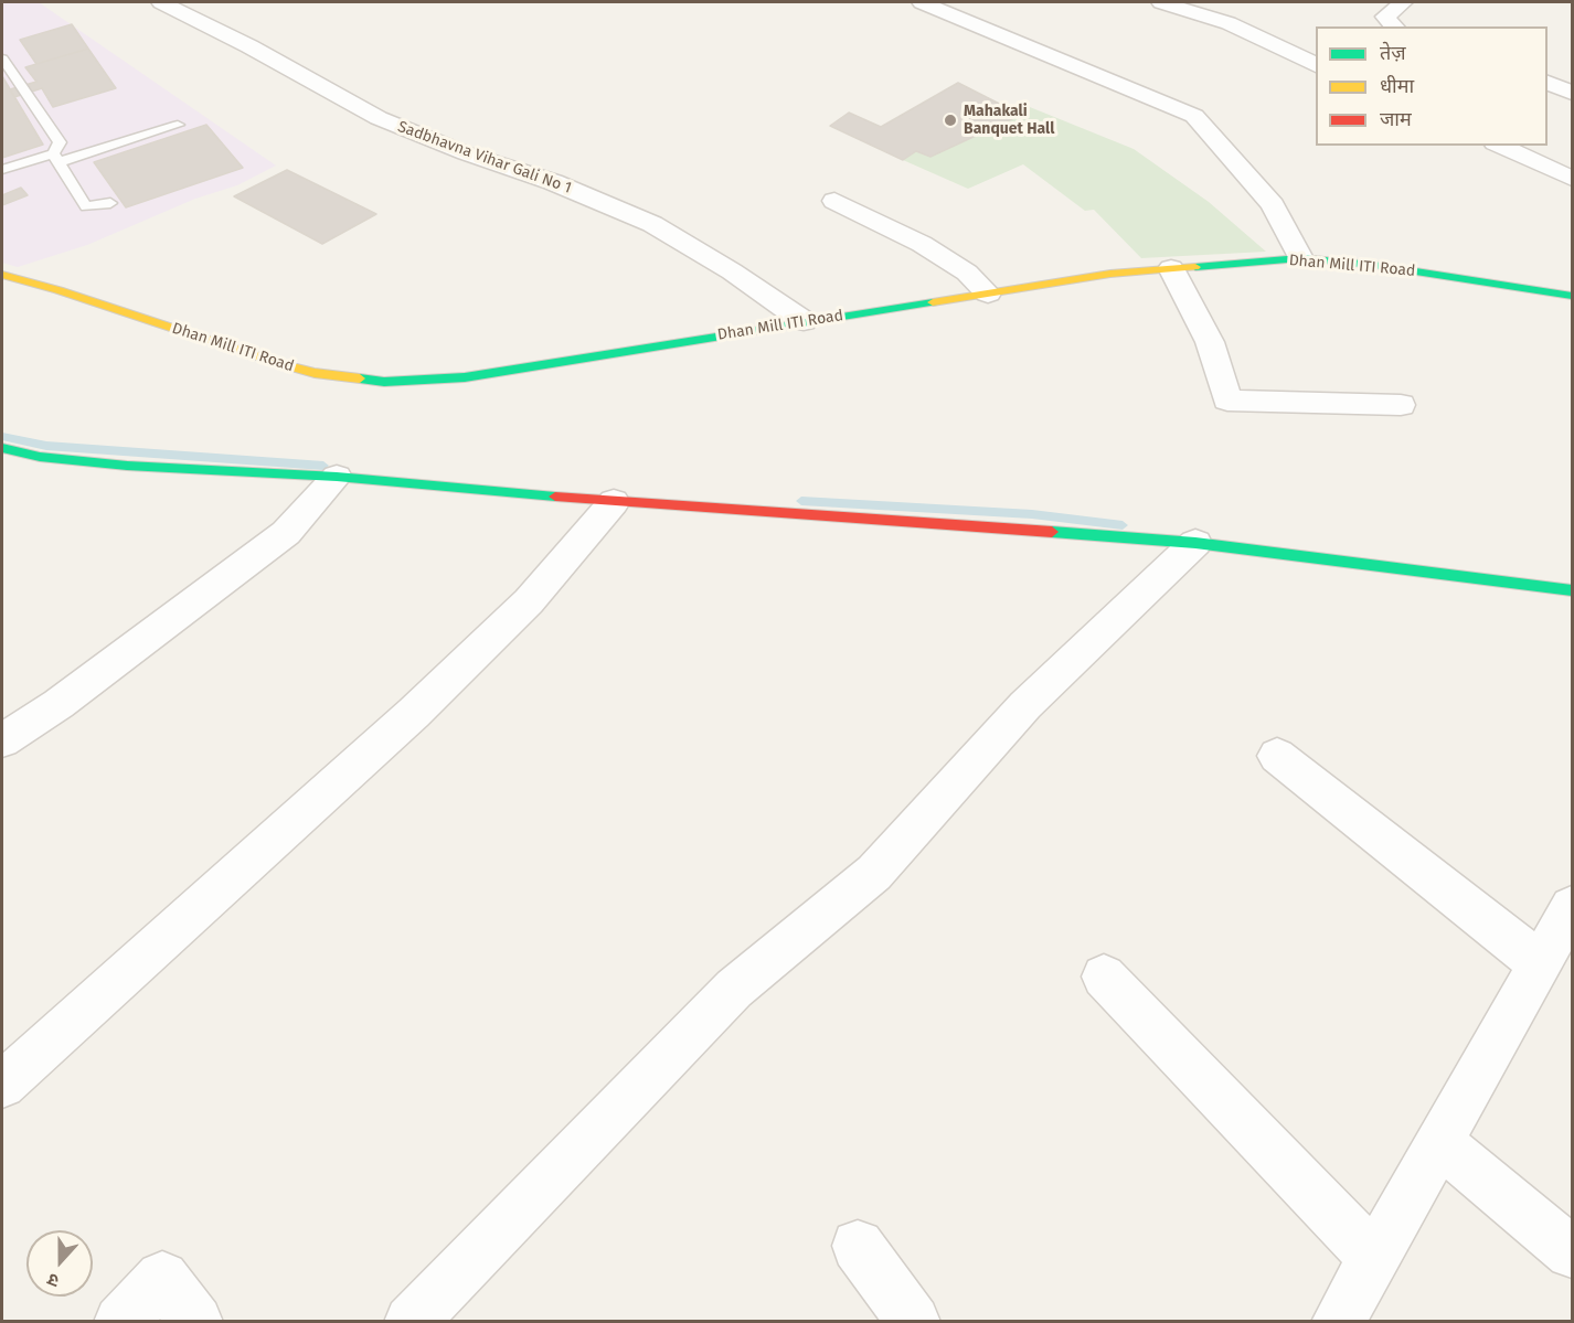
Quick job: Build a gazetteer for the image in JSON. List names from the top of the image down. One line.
{"streets":{"street":["Sadbhavna Vihar Gali No 1","Dhan Mill ITI Road"]},"crossings":[["Sadbhavna Vihar Gali No 1","Dhan Mill ITI Road"]],"places":["Mahakali Banquet Hall"],"legend":["तेज़","धीमा","जाम"],"north":"bottom"}
